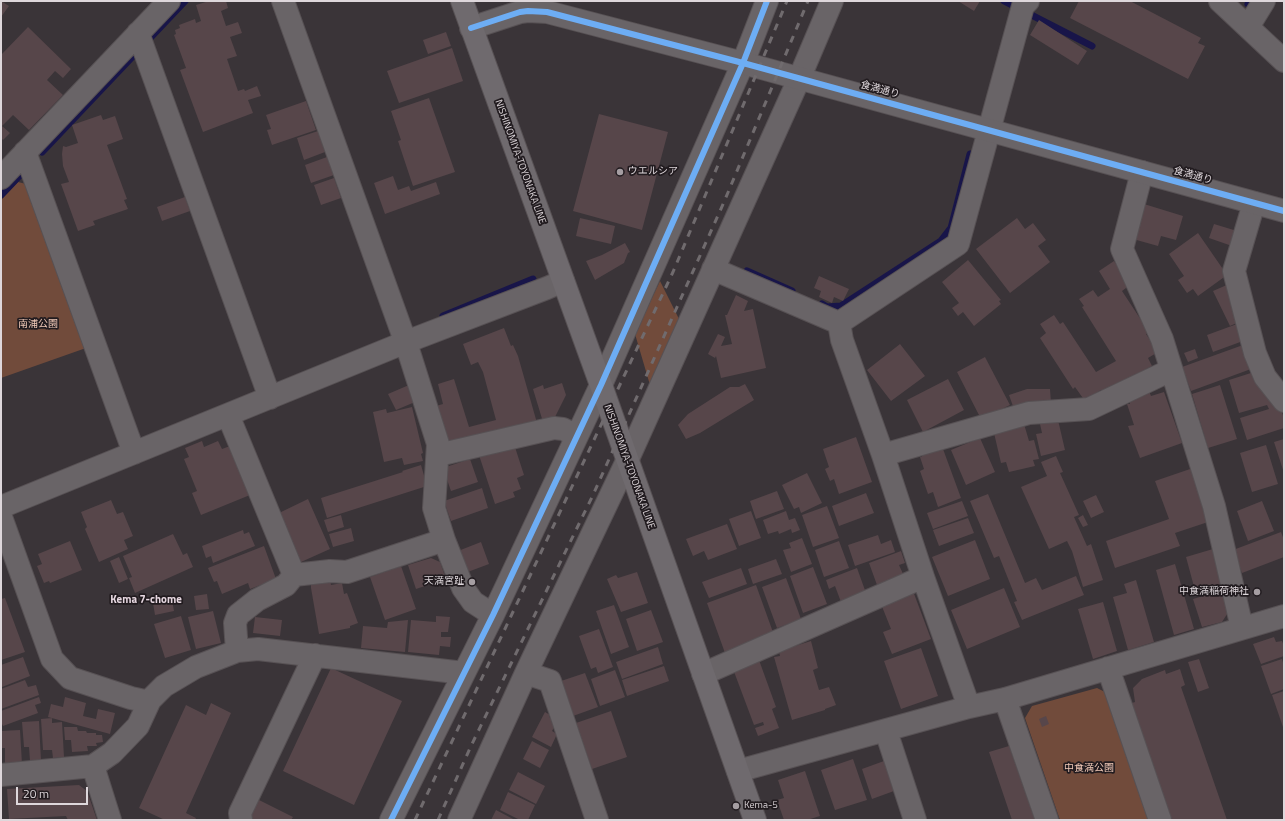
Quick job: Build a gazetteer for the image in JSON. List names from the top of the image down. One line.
{"streets":{"main road":["NISHINOMIYA-TOYONAKA LINE"],"street":["食満通り"]},"crossings":[["食満通り","NISHINOMIYA-TOYONAKA LINE"]],"districts":["Kema 7-chome"],"parks":["南浦公園","中食満公園"],"places":["ウエルシア","天満宮趾","中食満稲荷神社","Kema-5"],"scale_bar":"20 m"}
